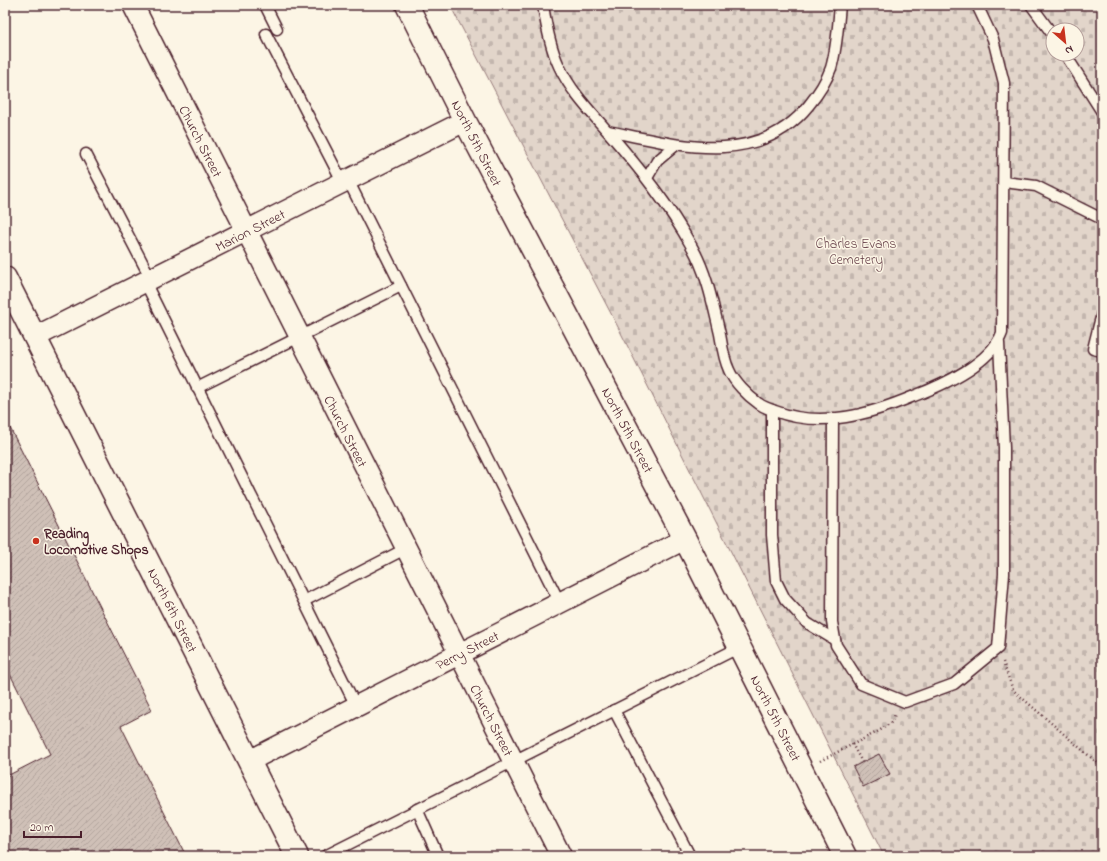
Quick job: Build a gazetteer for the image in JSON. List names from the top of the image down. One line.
{"streets":{"main road":["North 5th Street","North 6th Street"],"street":["Church Street","Marion Street","Perry Street"]},"crossings":[["Church Street","Marion Street"],["Church Street","Perry Street"],["North 5th Street","Marion Street"],["North 5th Street","Perry Street"],["Marion Street","North 6th Street"],["North 6th Street","Perry Street"]],"parks":["Charles Evans Cemetery"],"places":["Reading Locomotive Shops"],"scale_bar":"20 m","north":"bottom right"}
